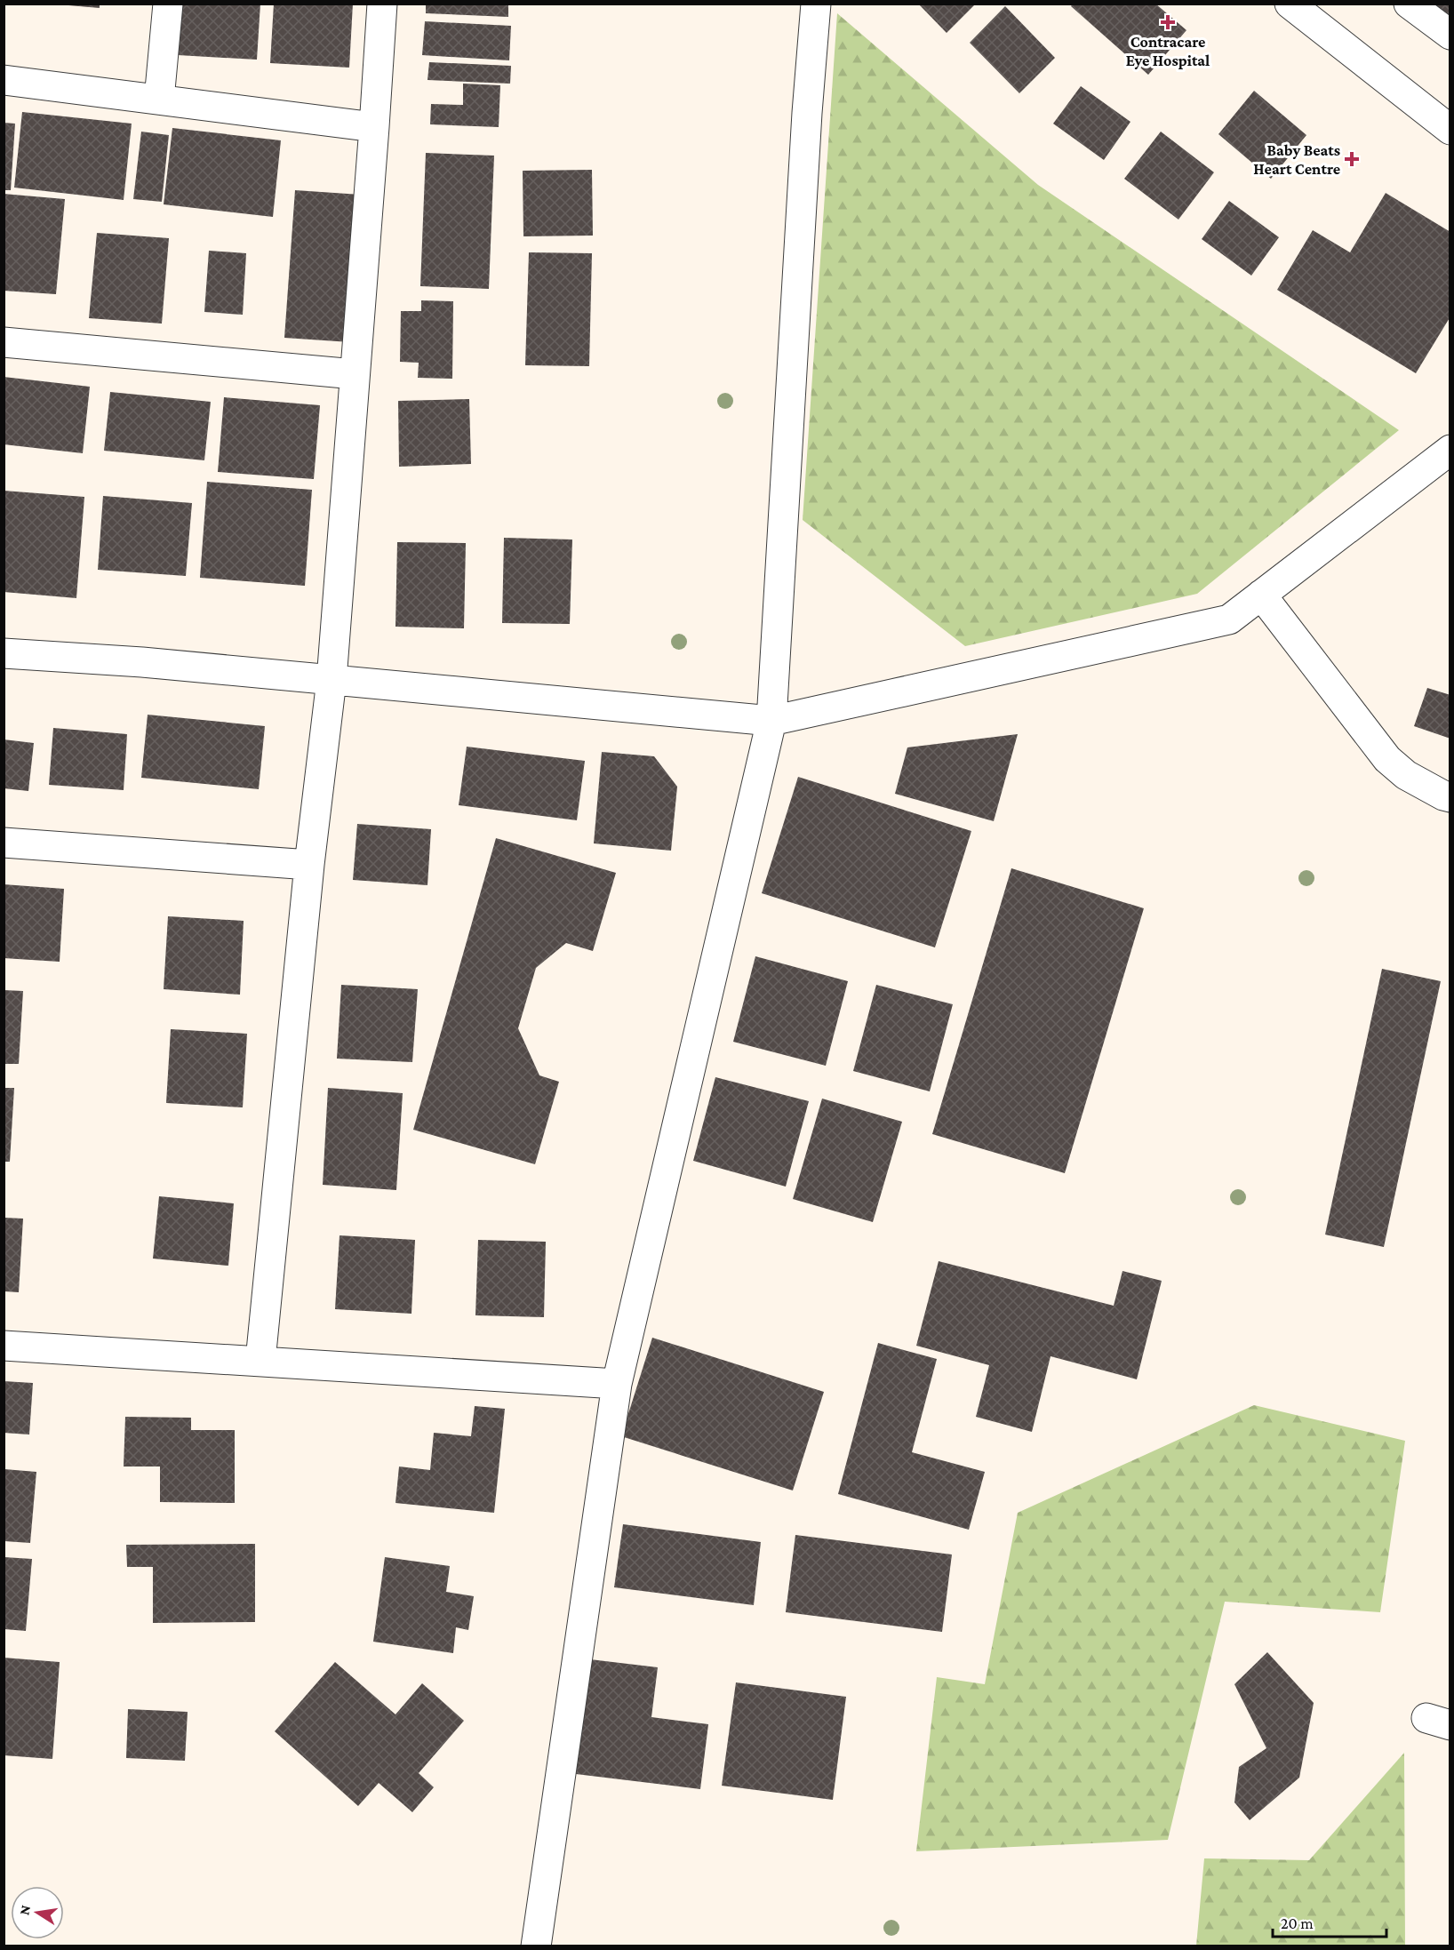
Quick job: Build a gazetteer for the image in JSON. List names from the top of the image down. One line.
{"places":{"health":["Contracare Eye Hospital","Baby Beats Heart Centre"]},"scale_bar":"20 m","north":"left"}
